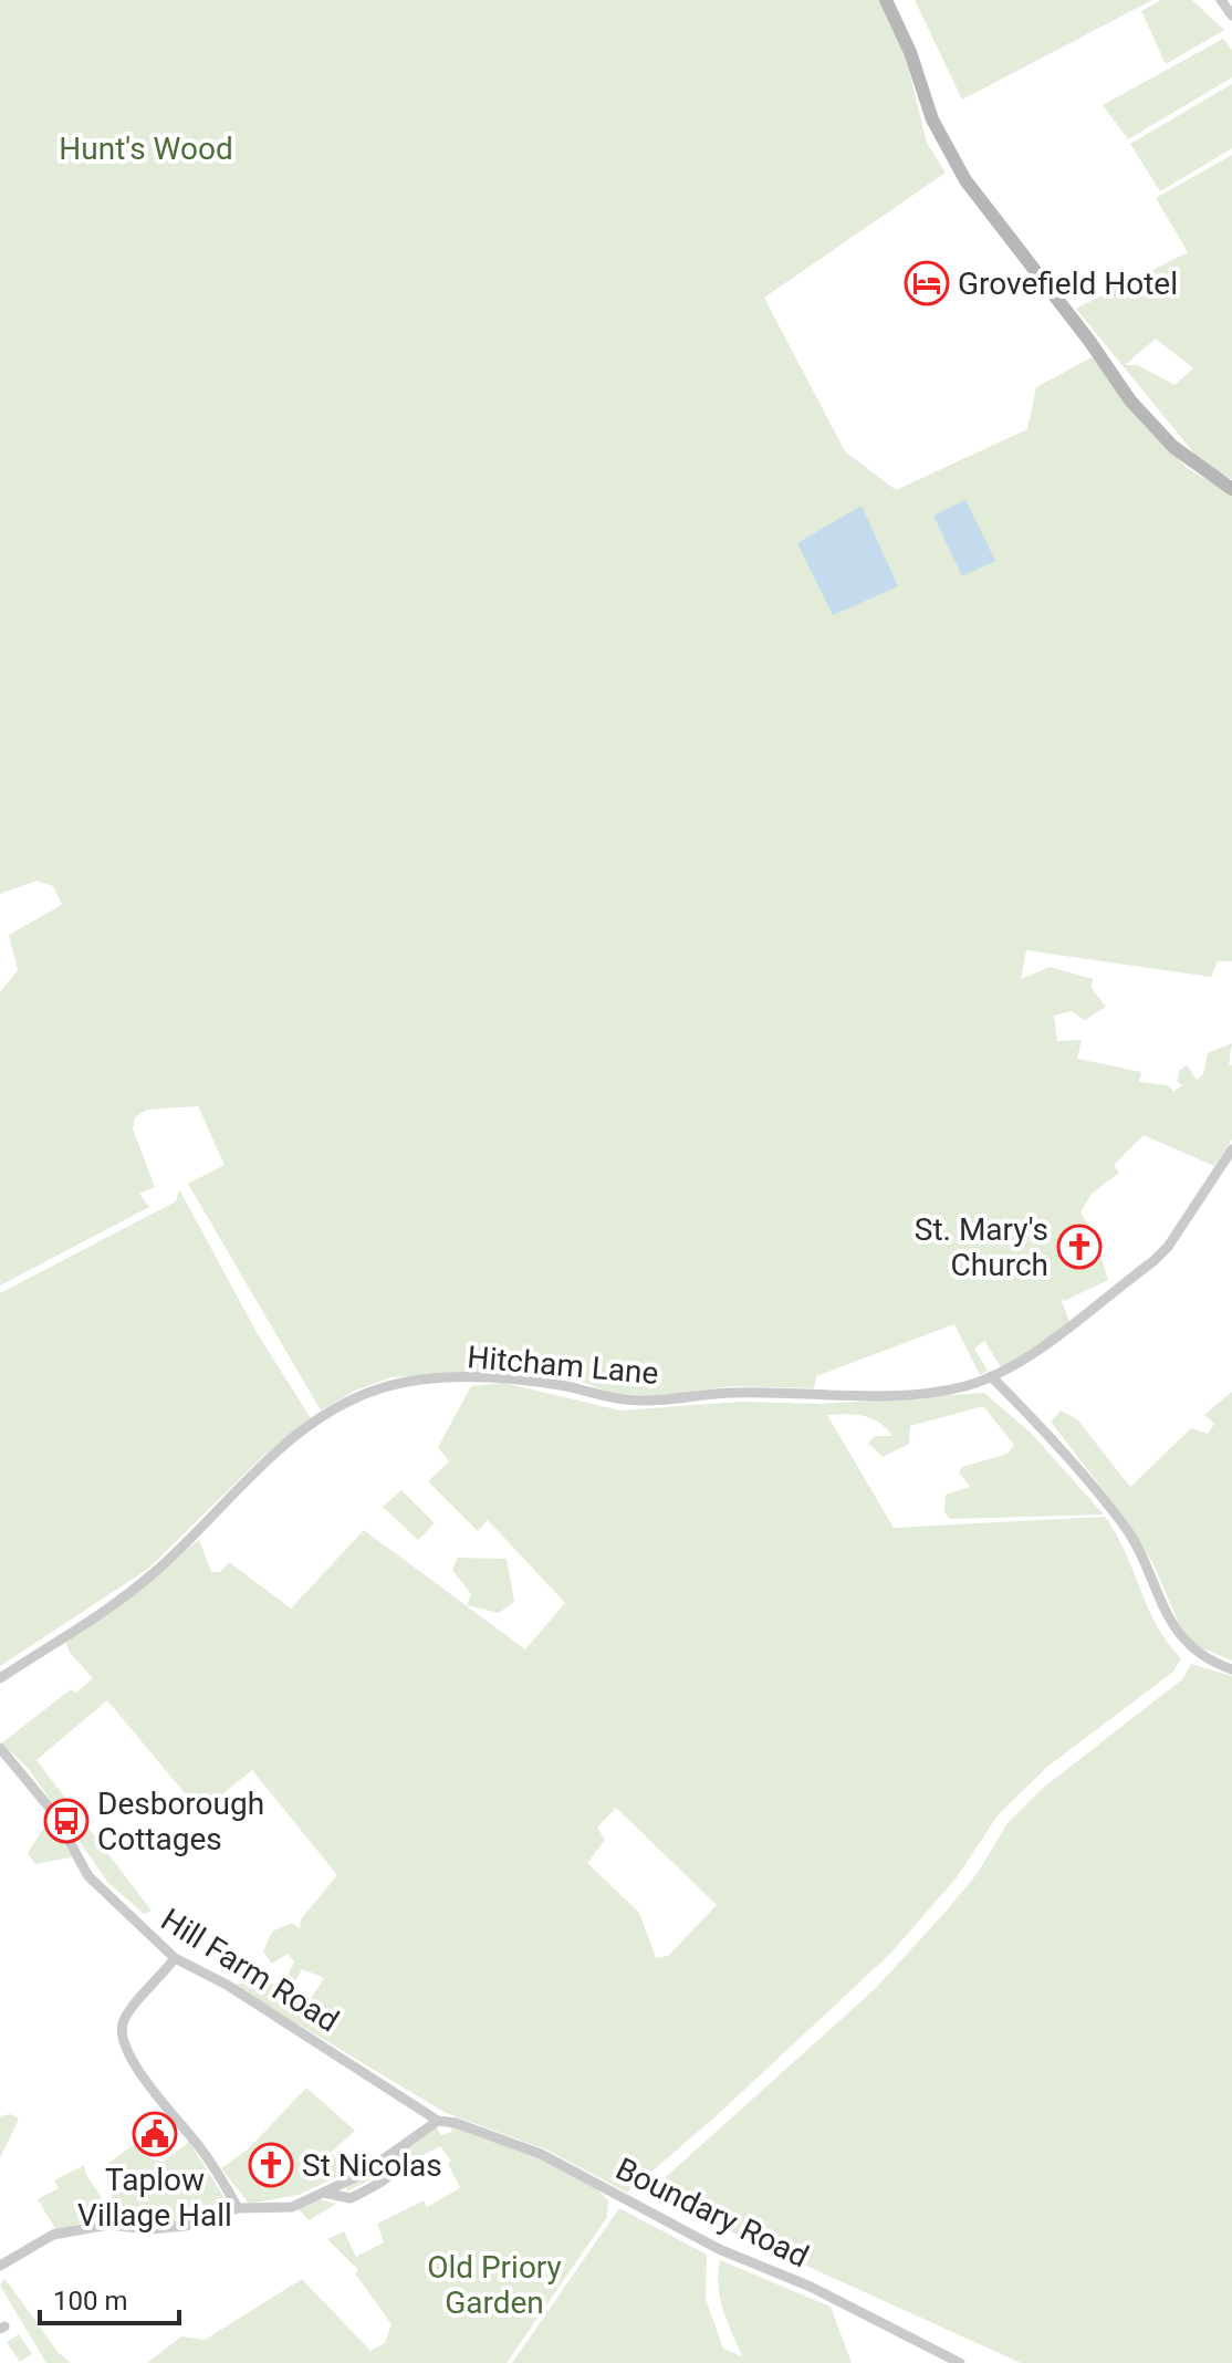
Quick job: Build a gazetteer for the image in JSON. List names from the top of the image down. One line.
{"streets":{"street":["Hitcham Lane","Hill Farm Road","Boundary Road"]},"crossings":[["Hill Farm Road","Boundary Road"]],"parks":["Hunt's Wood","Old Priory Garden"],"places":{"hotel":["Grovefield Hotel"],"church":["St. Mary's Church","St Nicolas"],"bus stop":["Desborough Cottages"],"public building":["Taplow Village Hall"]},"scale_bar":"100 m"}
